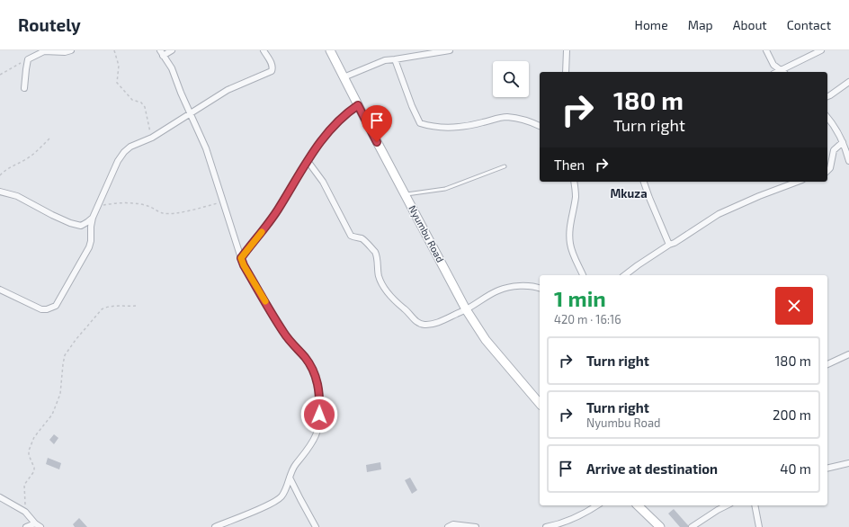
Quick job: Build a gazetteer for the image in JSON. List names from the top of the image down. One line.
{"streets":{"street":["Nyumbu Road"]},"districts":["Mkuza"],"page":{"header":"Routely","nav":["Home","Map","About","Contact"],"turn":["180 m","Turn right"],"then":"Then","heading":["1 min","420 m · 16:16"],"list":[{"name":"Turn right","value":"180 m"},{"name":"Turn right","note":"Nyumbu Road","value":"200 m"},{"name":"Arrive at destination","value":"40 m"}]}}
